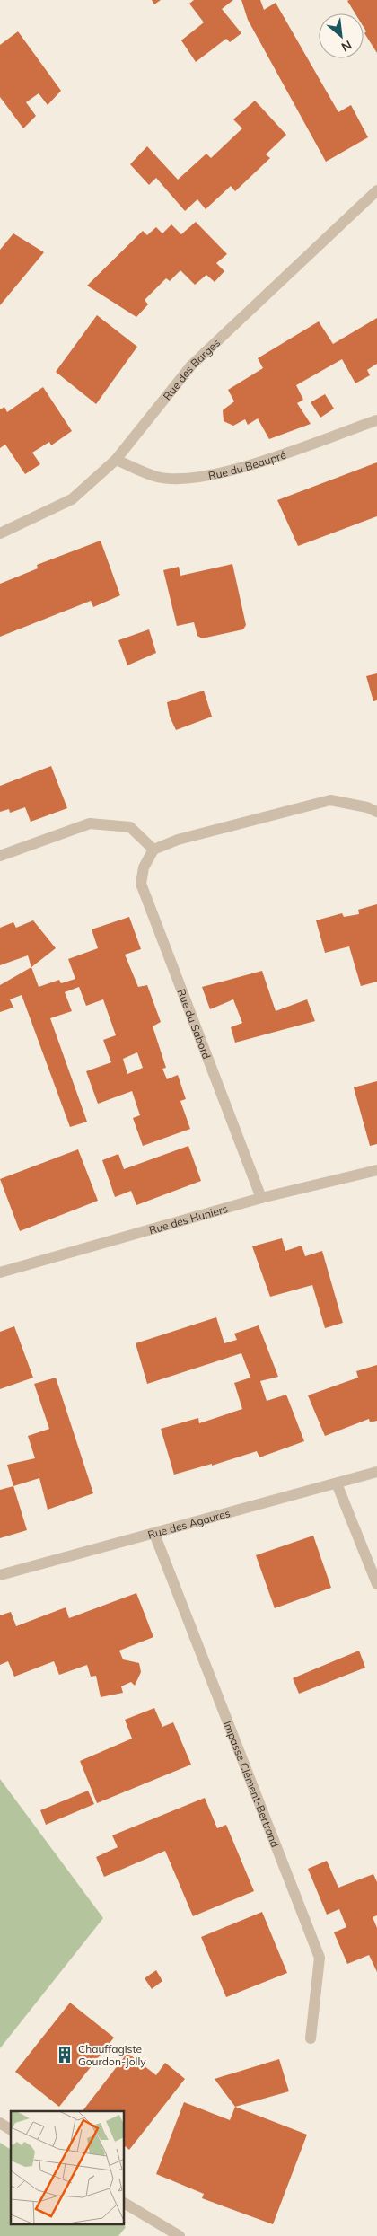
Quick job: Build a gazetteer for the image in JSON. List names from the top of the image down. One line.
{"streets":{"street":["Rue des Barges","Rue du Beaupré","Rue du Sabord","Rue des Huniers","Rue des Agaures","Impasse Clément-Bertrand"]},"crossings":[["Rue des Barges","Rue du Beaupré"],["Rue du Sabord","Rue des Huniers"],["Rue des Agaures","Impasse Clément-Bertrand"]],"places":{"building":["Chauffagiste Gourdon-Jolly"]},"north":"bottom right"}
